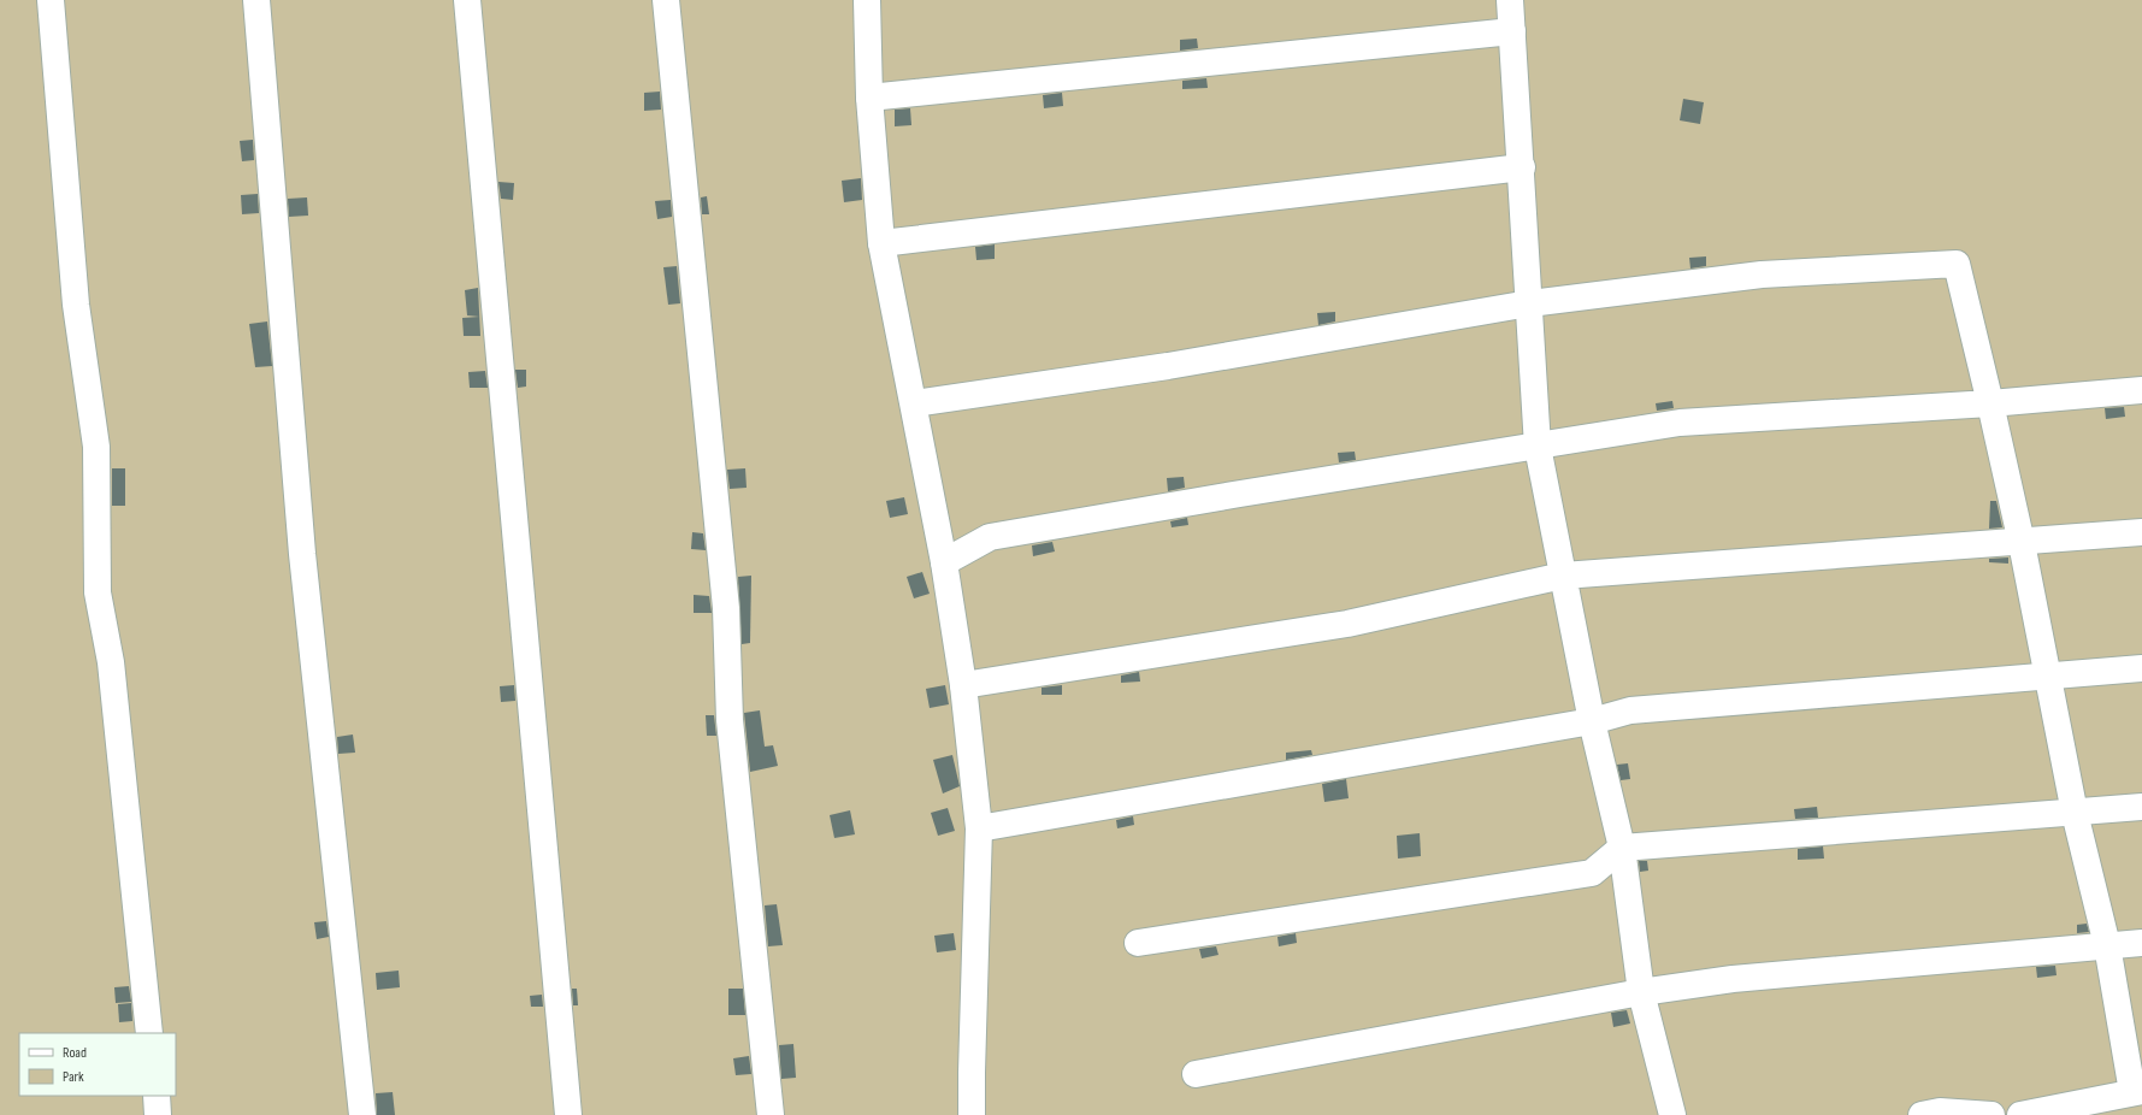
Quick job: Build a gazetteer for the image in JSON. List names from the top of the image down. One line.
{"legend":["Road","Park"]}
